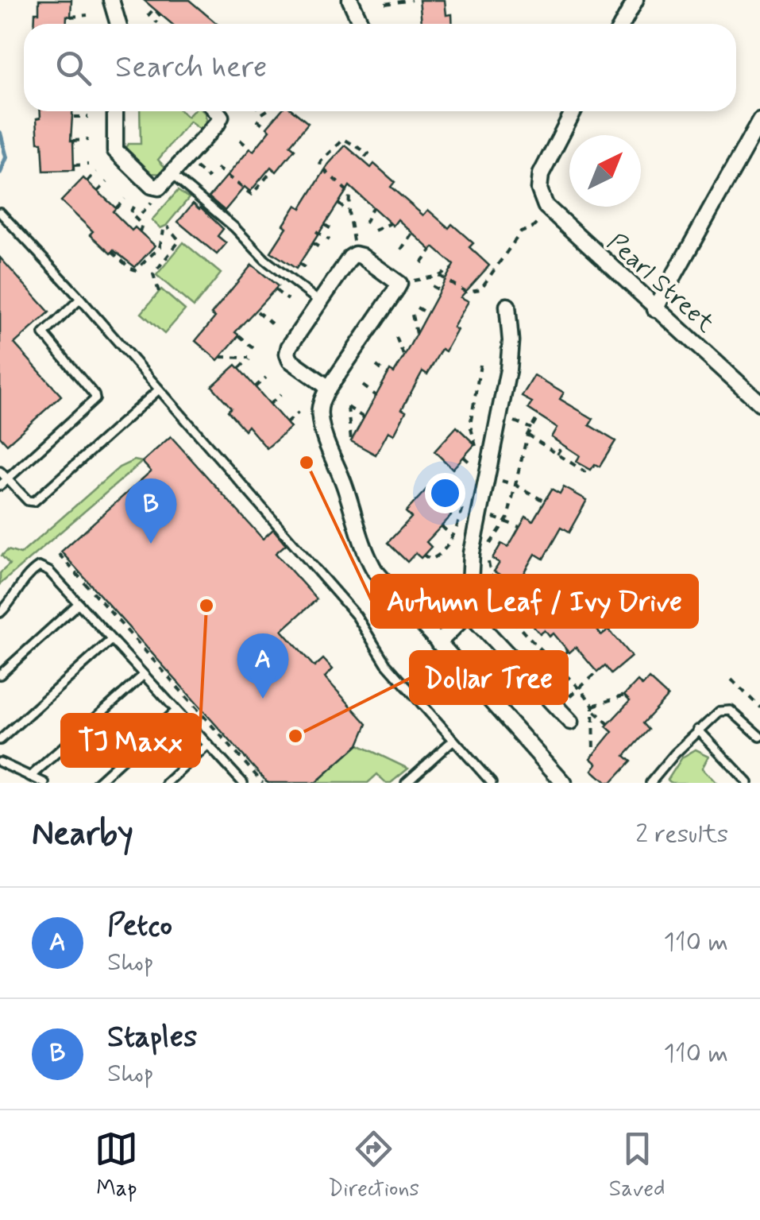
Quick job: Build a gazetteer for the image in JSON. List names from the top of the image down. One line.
{"streets":{"street":["Pearl Street"]},"places":["Autumn Leaf / Ivy Drive","TJ Maxx","Dollar Tree"],"north":"top right","page":{"search":"Search here","pins":["B","A"],"heading":["Nearby","2 results"],"list":[{"mark":"A","name":"Petco","note":"Shop","value":"110 m"},{"mark":"B","name":"Staples","note":"Shop","value":"110 m"}],"nav":["Map","Directions","Saved"]}}
